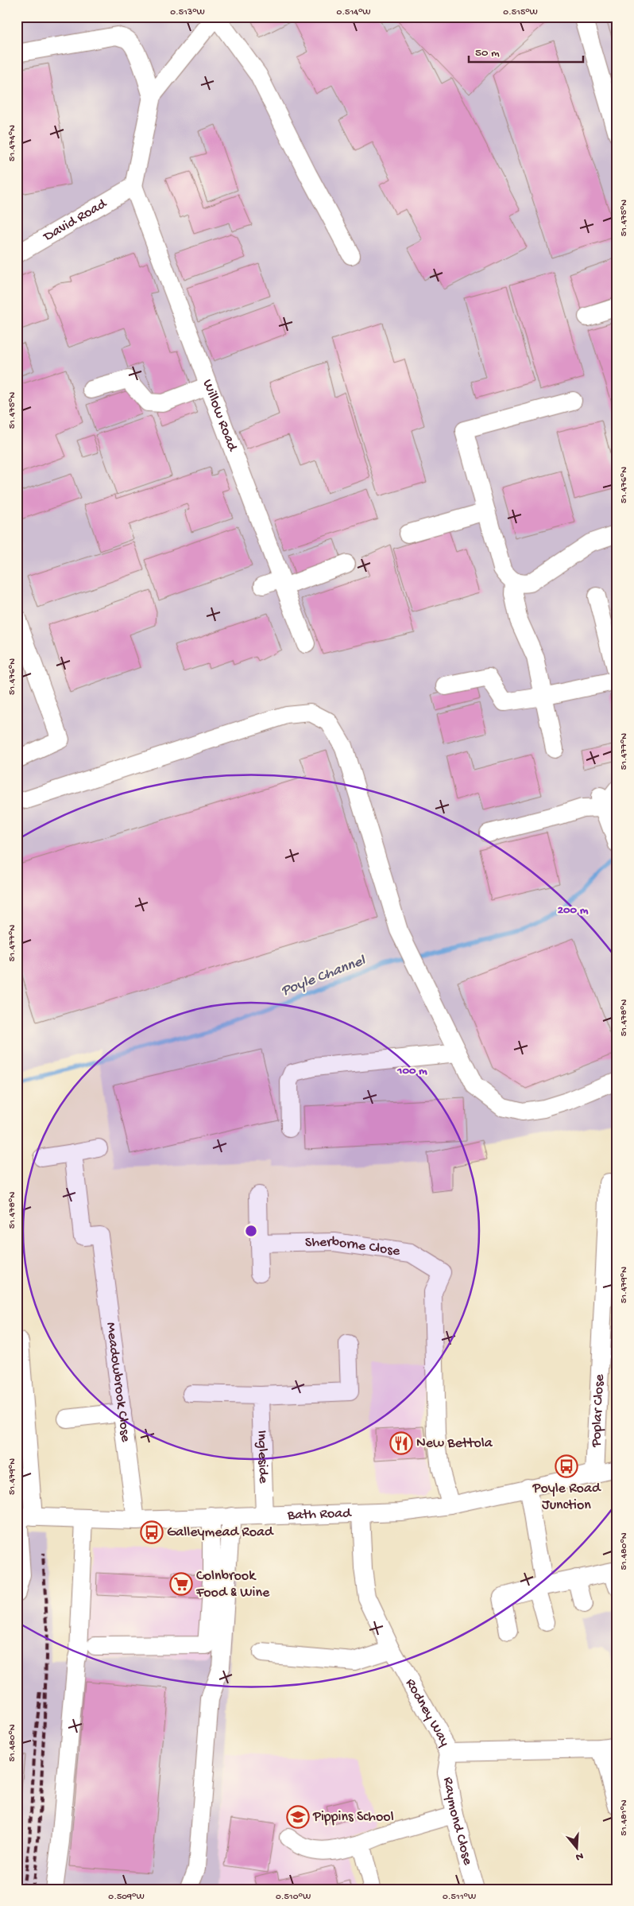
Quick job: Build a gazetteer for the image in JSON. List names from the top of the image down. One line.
{"streets":{"street":["David Road","Willow Road","Sherborne Close","Meadowbrook Close","Poplar Close","Ingleside","Bath Road","Rodney Way","Raymond Close"]},"crossings":[["David Road","Willow Road"],["Sherborne Close","Bath Road"],["Meadowbrook Close","Bath Road"],["Poplar Close","Bath Road"],["Ingleside","Bath Road"],["Bath Road","Rodney Way"],["Rodney Way","Raymond Close"]],"water":["Poyle Channel"],"places":{"restaurant":["New Bettola"],"bus stop":["Poyle Road Junction","Galleymead Road"],"supermarket":["Colnbrook Food & Wine"],"school or university":["Pippins School"]},"scale_bar":"50 m","north":"bottom","coordinates":["0.513°W","0.514°W","0.515°W","51.474°N","51.475°N","51.476°N","51.477°N","51.478°N","51.479°N","51.480°N","51.481°N","0.509°W","0.510°W","0.511°W"],"rings":["200 m","100 m"]}
